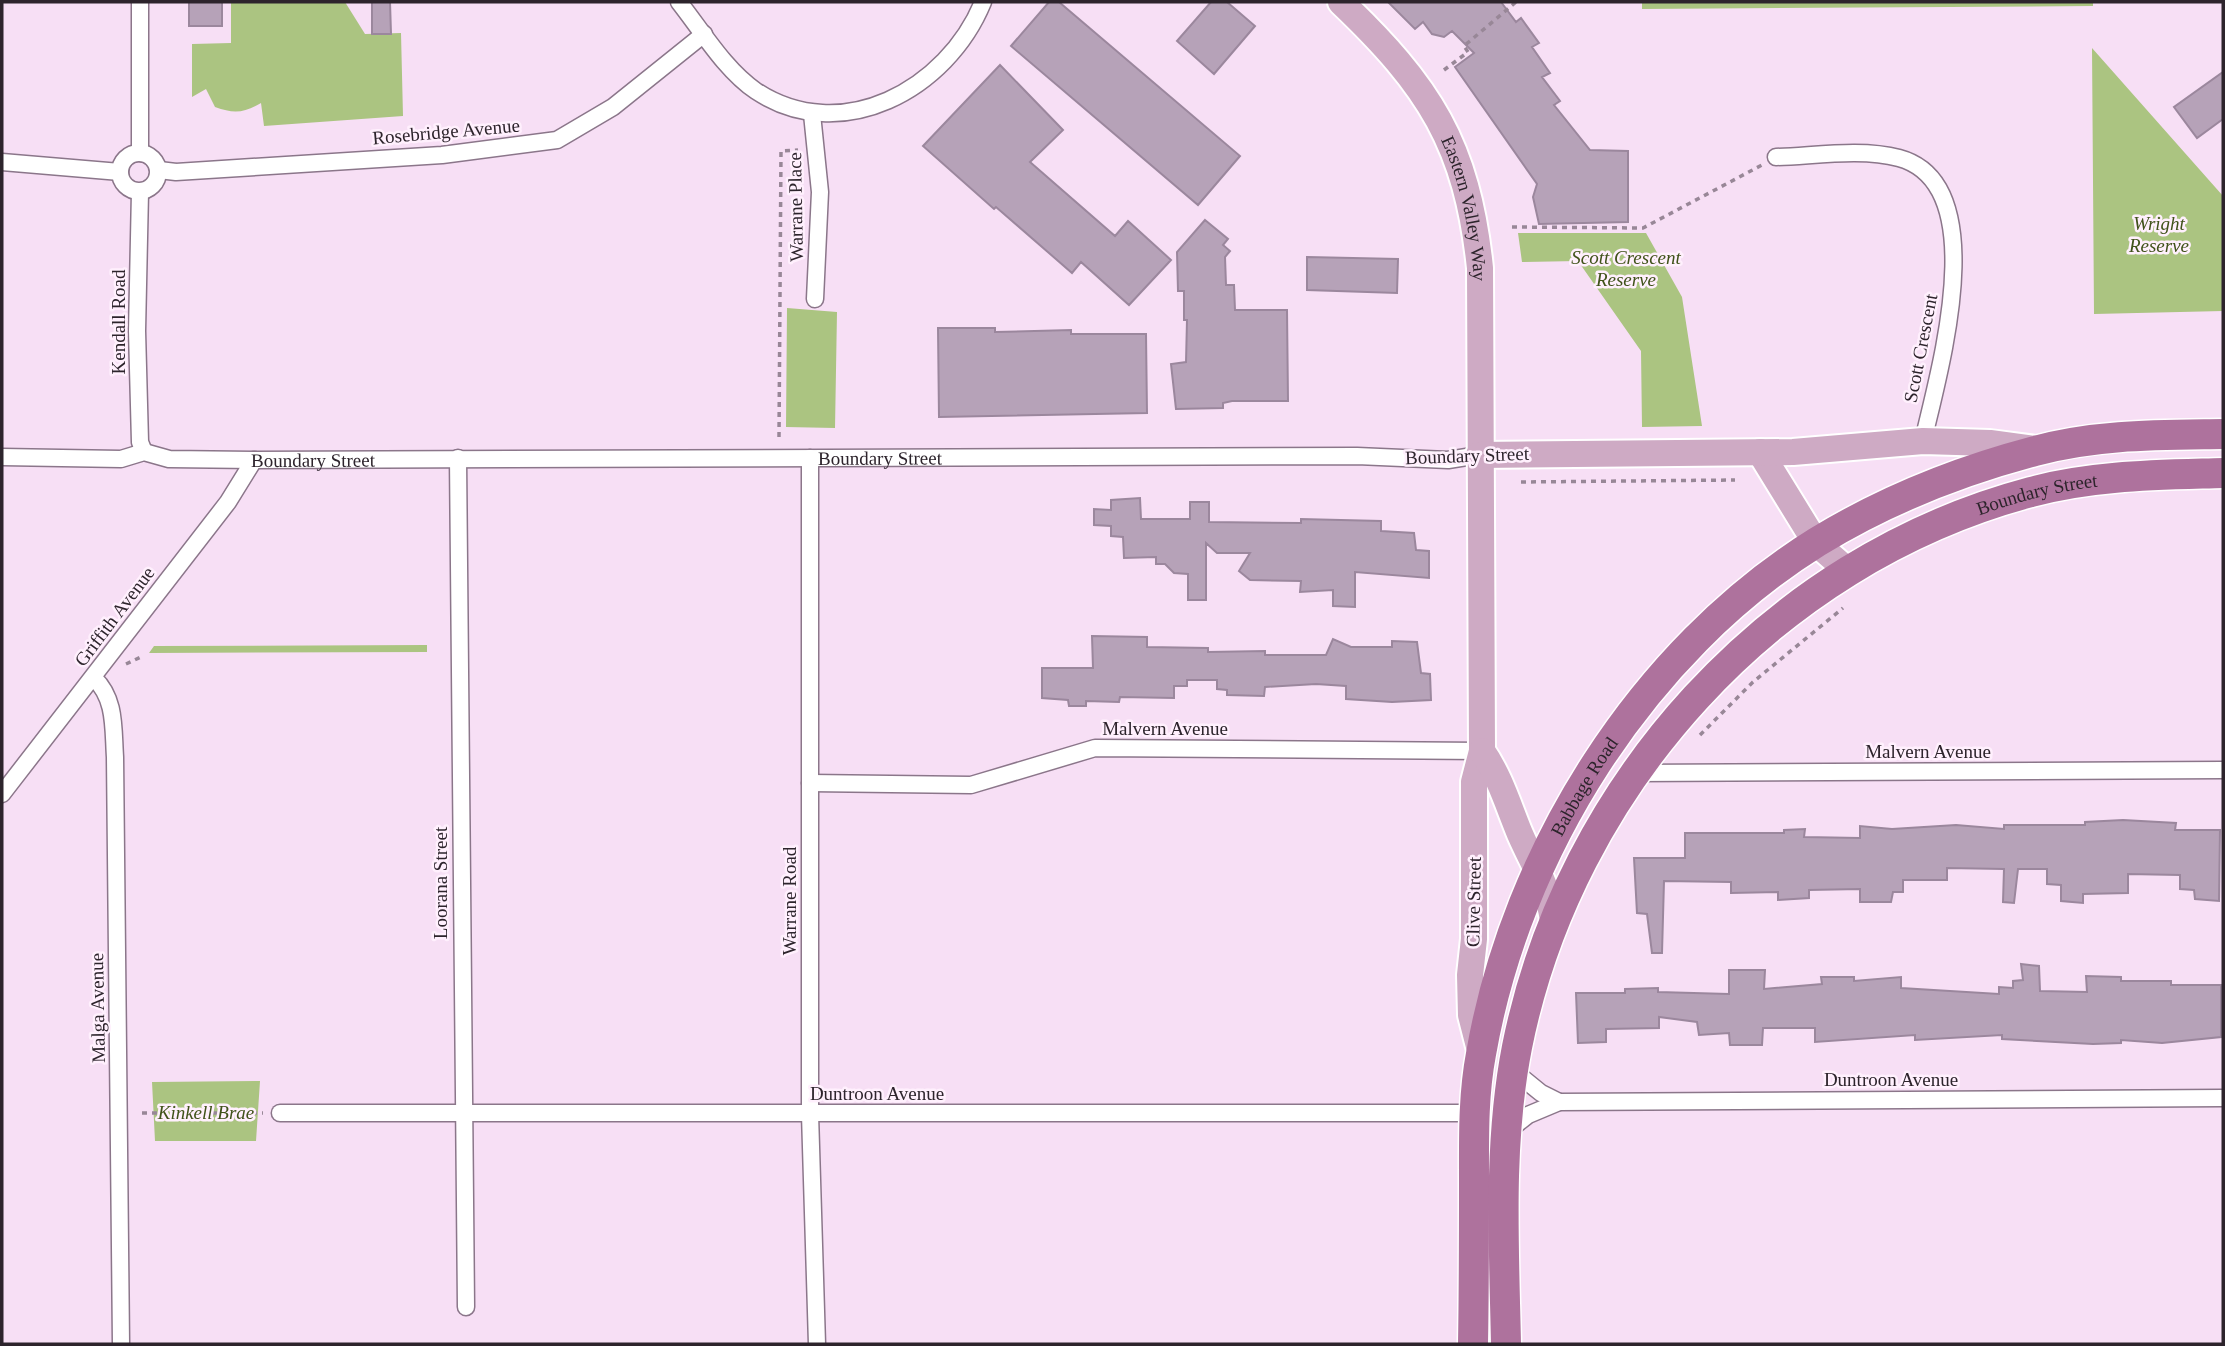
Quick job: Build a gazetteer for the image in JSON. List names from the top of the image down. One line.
{"streets":{"highway":["Boundary Street","Babbage Road"],"main road":["Eastern Valley Way","Clive Street"],"street":["Rosebridge Avenue","Warrane Place","Kendall Road","Scott Crescent","Griffith Avenue","Malvern Avenue","Loorana Street","Warrane Road","Malga Avenue","Duntroon Avenue"]},"crossings":[["Rosebridge Avenue","Kendall Road"],["Eastern Valley Way","Boundary Street"],["Eastern Valley Way","Clive Street"],["Kendall Road","Boundary Street"],["Scott Crescent","Boundary Street"],["Boundary Street","Griffith Avenue"],["Boundary Street","Babbage Road"],["Boundary Street","Loorana Street"],["Boundary Street","Warrane Road"],["Boundary Street","Clive Street"],["Griffith Avenue","Malga Avenue"],["Malvern Avenue","Babbage Road"],["Malvern Avenue","Warrane Road"],["Malvern Avenue","Clive Street"],["Babbage Road","Clive Street"],["Babbage Road","Duntroon Avenue"],["Loorana Street","Duntroon Avenue"],["Warrane Road","Duntroon Avenue"]],"parks":["Wright Reserve","Scott Crescent Reserve","Kinkell Brae"]}
